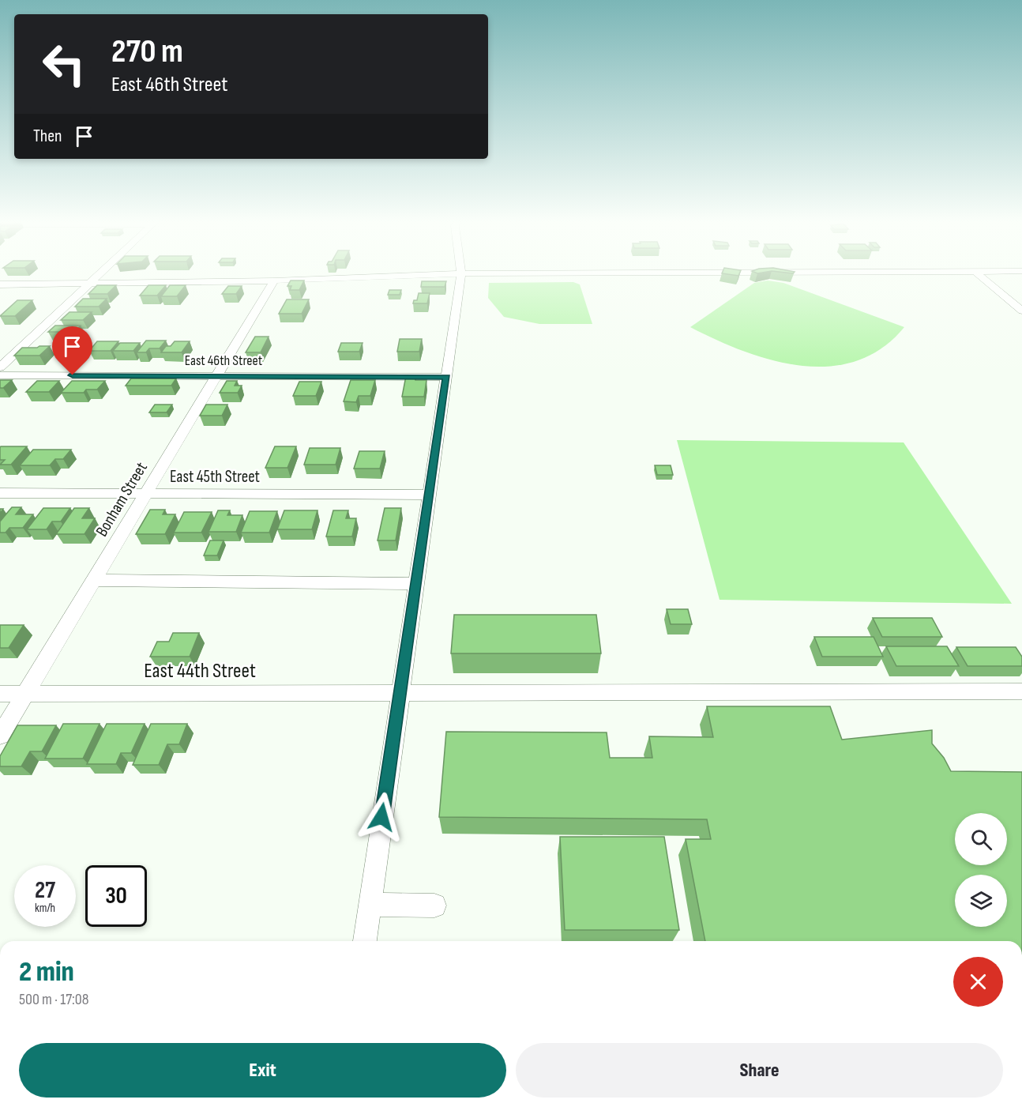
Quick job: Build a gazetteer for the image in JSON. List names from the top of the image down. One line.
{"streets":{"street":["East 46th Street","East 45th Street","Bonham Street","East 44th Street"]},"crossings":[["East 46th Street","Bonham Street"],["East 45th Street","Bonham Street"],["Bonham Street","East 44th Street"]],"page":{"turn":["270 m","East 46th Street"],"then":"Then","speed":"27 km/h","limit":"30","heading":["2 min","500 m · 17:08"],"buttons":["Exit","Share"]}}
